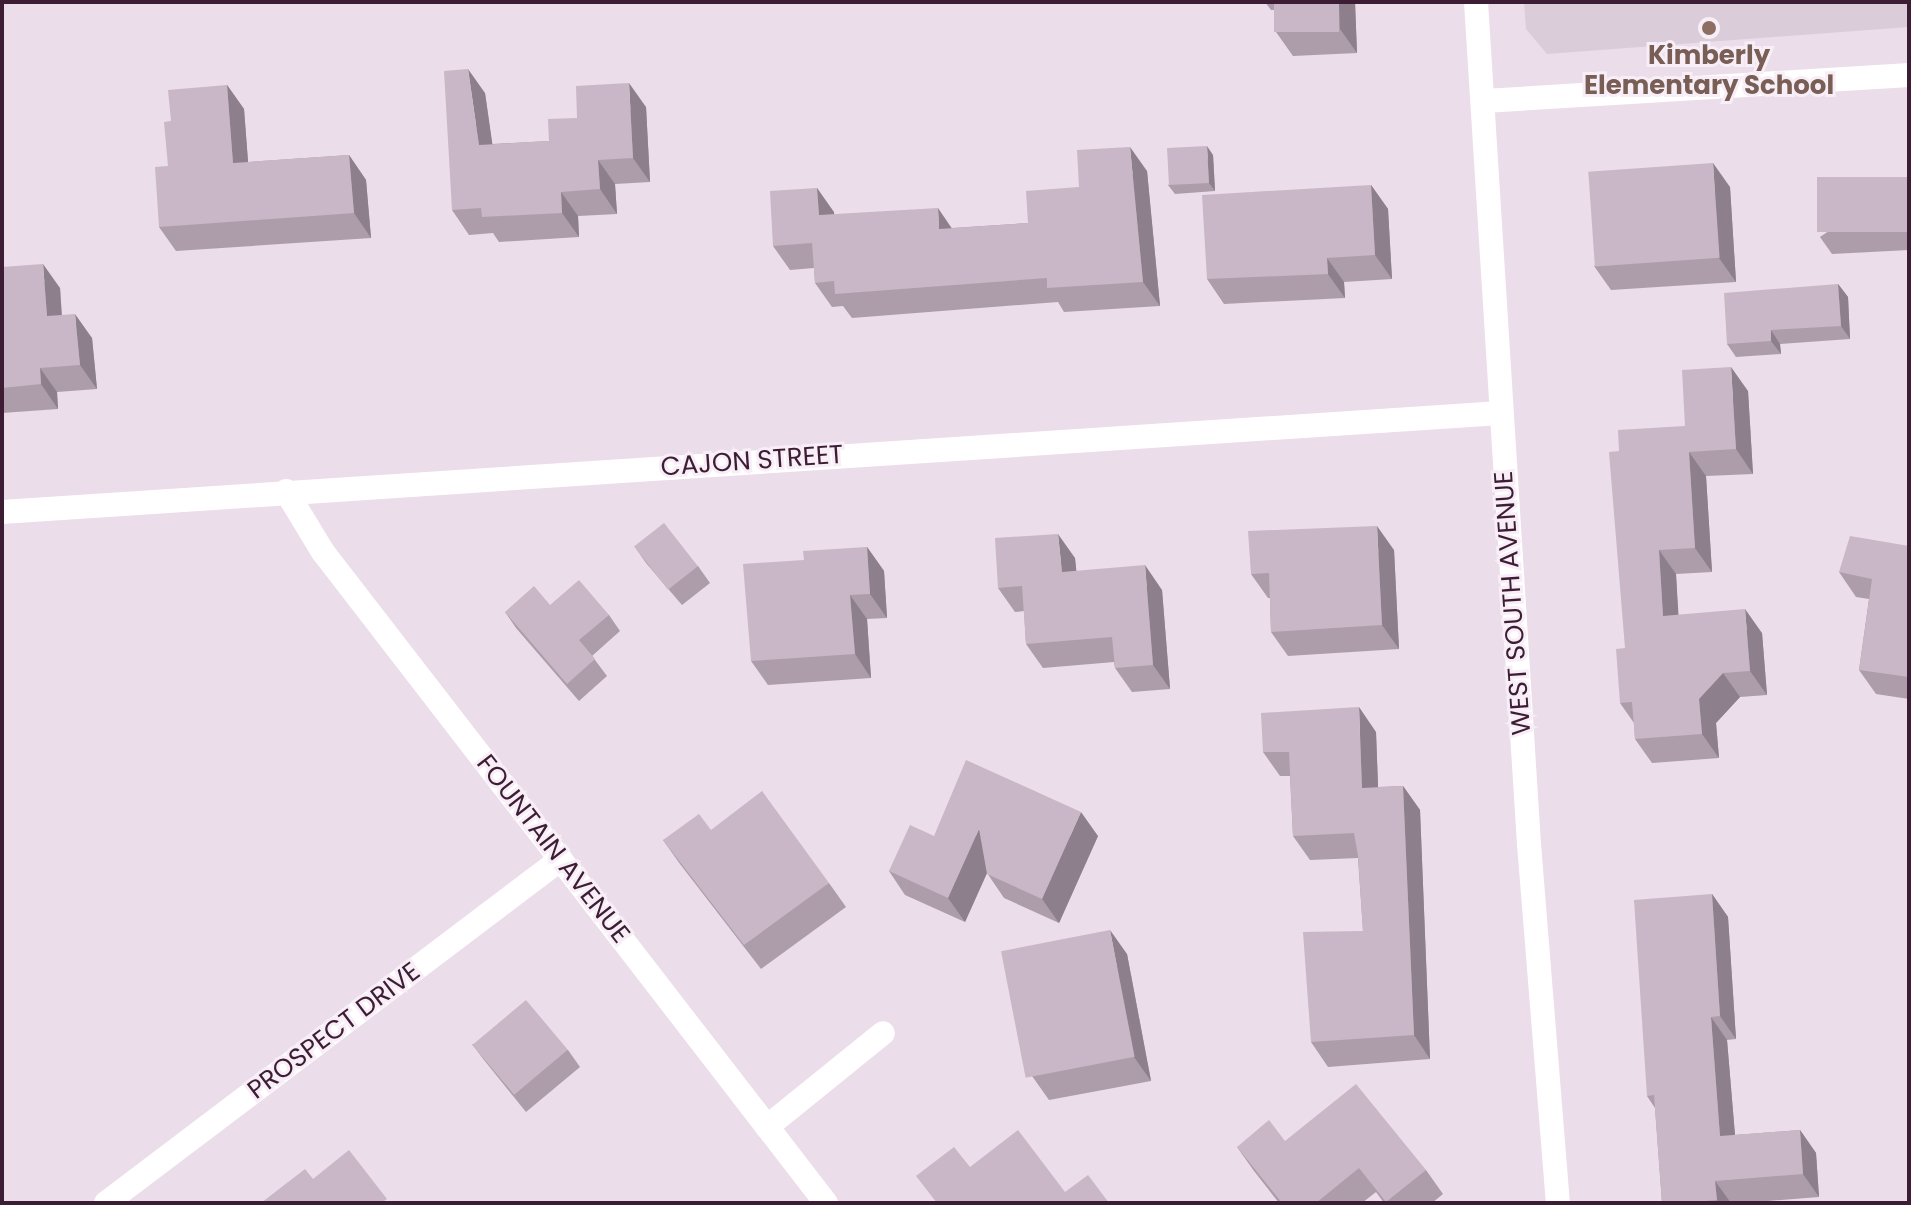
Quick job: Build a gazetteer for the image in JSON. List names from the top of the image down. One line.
{"streets":{"street":["CAJON STREET","WEST SOUTH AVENUE","FOUNTAIN AVENUE","PROSPECT DRIVE"]},"crossings":[["CAJON STREET","WEST SOUTH AVENUE"],["CAJON STREET","FOUNTAIN AVENUE"],["FOUNTAIN AVENUE","PROSPECT DRIVE"]],"places":["Kimberly Elementary School"]}
